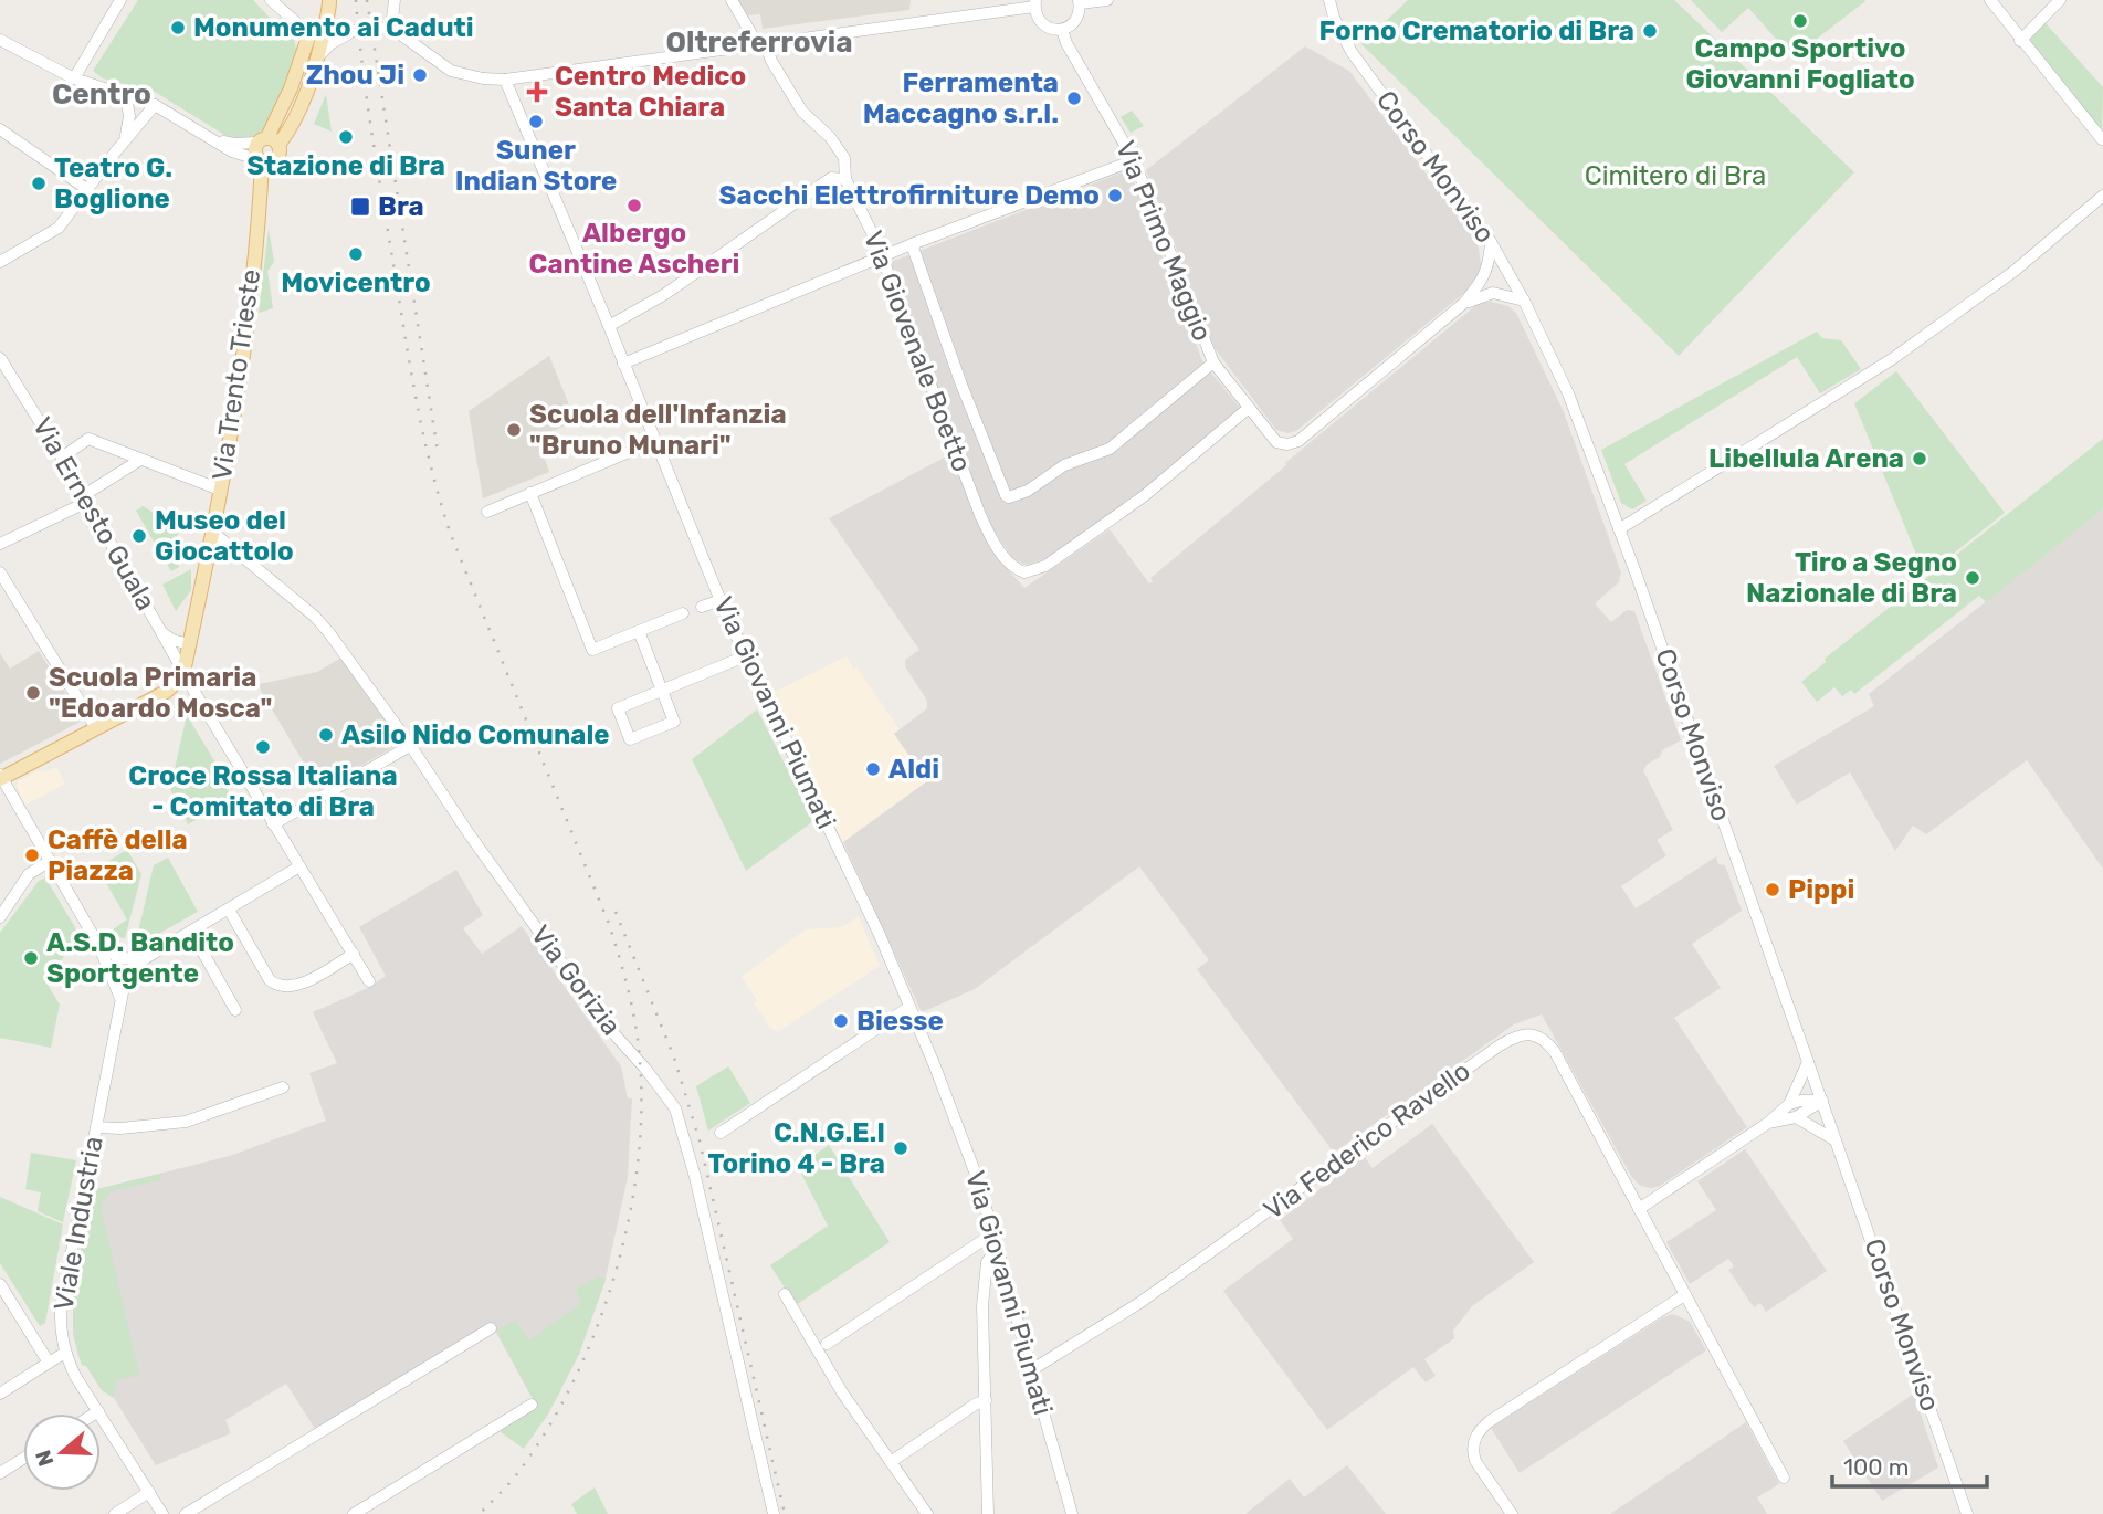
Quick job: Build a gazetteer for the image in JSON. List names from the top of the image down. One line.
{"streets":{"main road":["Via Trento Trieste"],"street":["Corso Monviso","Via Primo Maggio","Via Giovenale Boetto","Via Ernesto Guala","Via Giovanni Piumati","Via Gorizia","Via Federico Ravello","Viale Industria"]},"crossings":[["Corso Monviso","Via Primo Maggio"],["Via Primo Maggio","Via Giovenale Boetto"],["Via Trento Trieste","Via Ernesto Guala"],["Via Trento Trieste","Via Gorizia"],["Via Ernesto Guala","Viale Industria"],["Via Giovanni Piumati","Via Federico Ravello"]],"districts":["Oltreferrovia","Centro"],"parks":["Cimitero di Bra"],"places":{"other":["Campo Sportivo Giovanni Fogliato","Monumento ai Caduti","Forno Crematorio di Bra","Zhou Ji","Ferramenta Maccagno s.r.l.","Suner Indian Store","Stazione di Bra","Teatro G. Boglione","Sacchi Elettrofirniture Demo","Albergo Cantine Ascheri","Movicentro","Scuola dell'Infanzia \"Bruno Munari\"","Libellula Arena","Museo del Giocattolo","Tiro a Segno Nazionale di Bra","Scuola Primaria \"Edoardo Mosca\"","Asilo Nido Comunale","Croce Rossa Italiana - Comitato di Bra","Aldi","Caffè della Piazza","Pippi","A.S.D. Bandito Sportgente","Biesse","C.N.G.E.I Torino 4 - Bra"],"health":["Centro Medico Santa Chiara"],"transit":["Bra"]},"scale_bar":"100 m","north":"left"}
